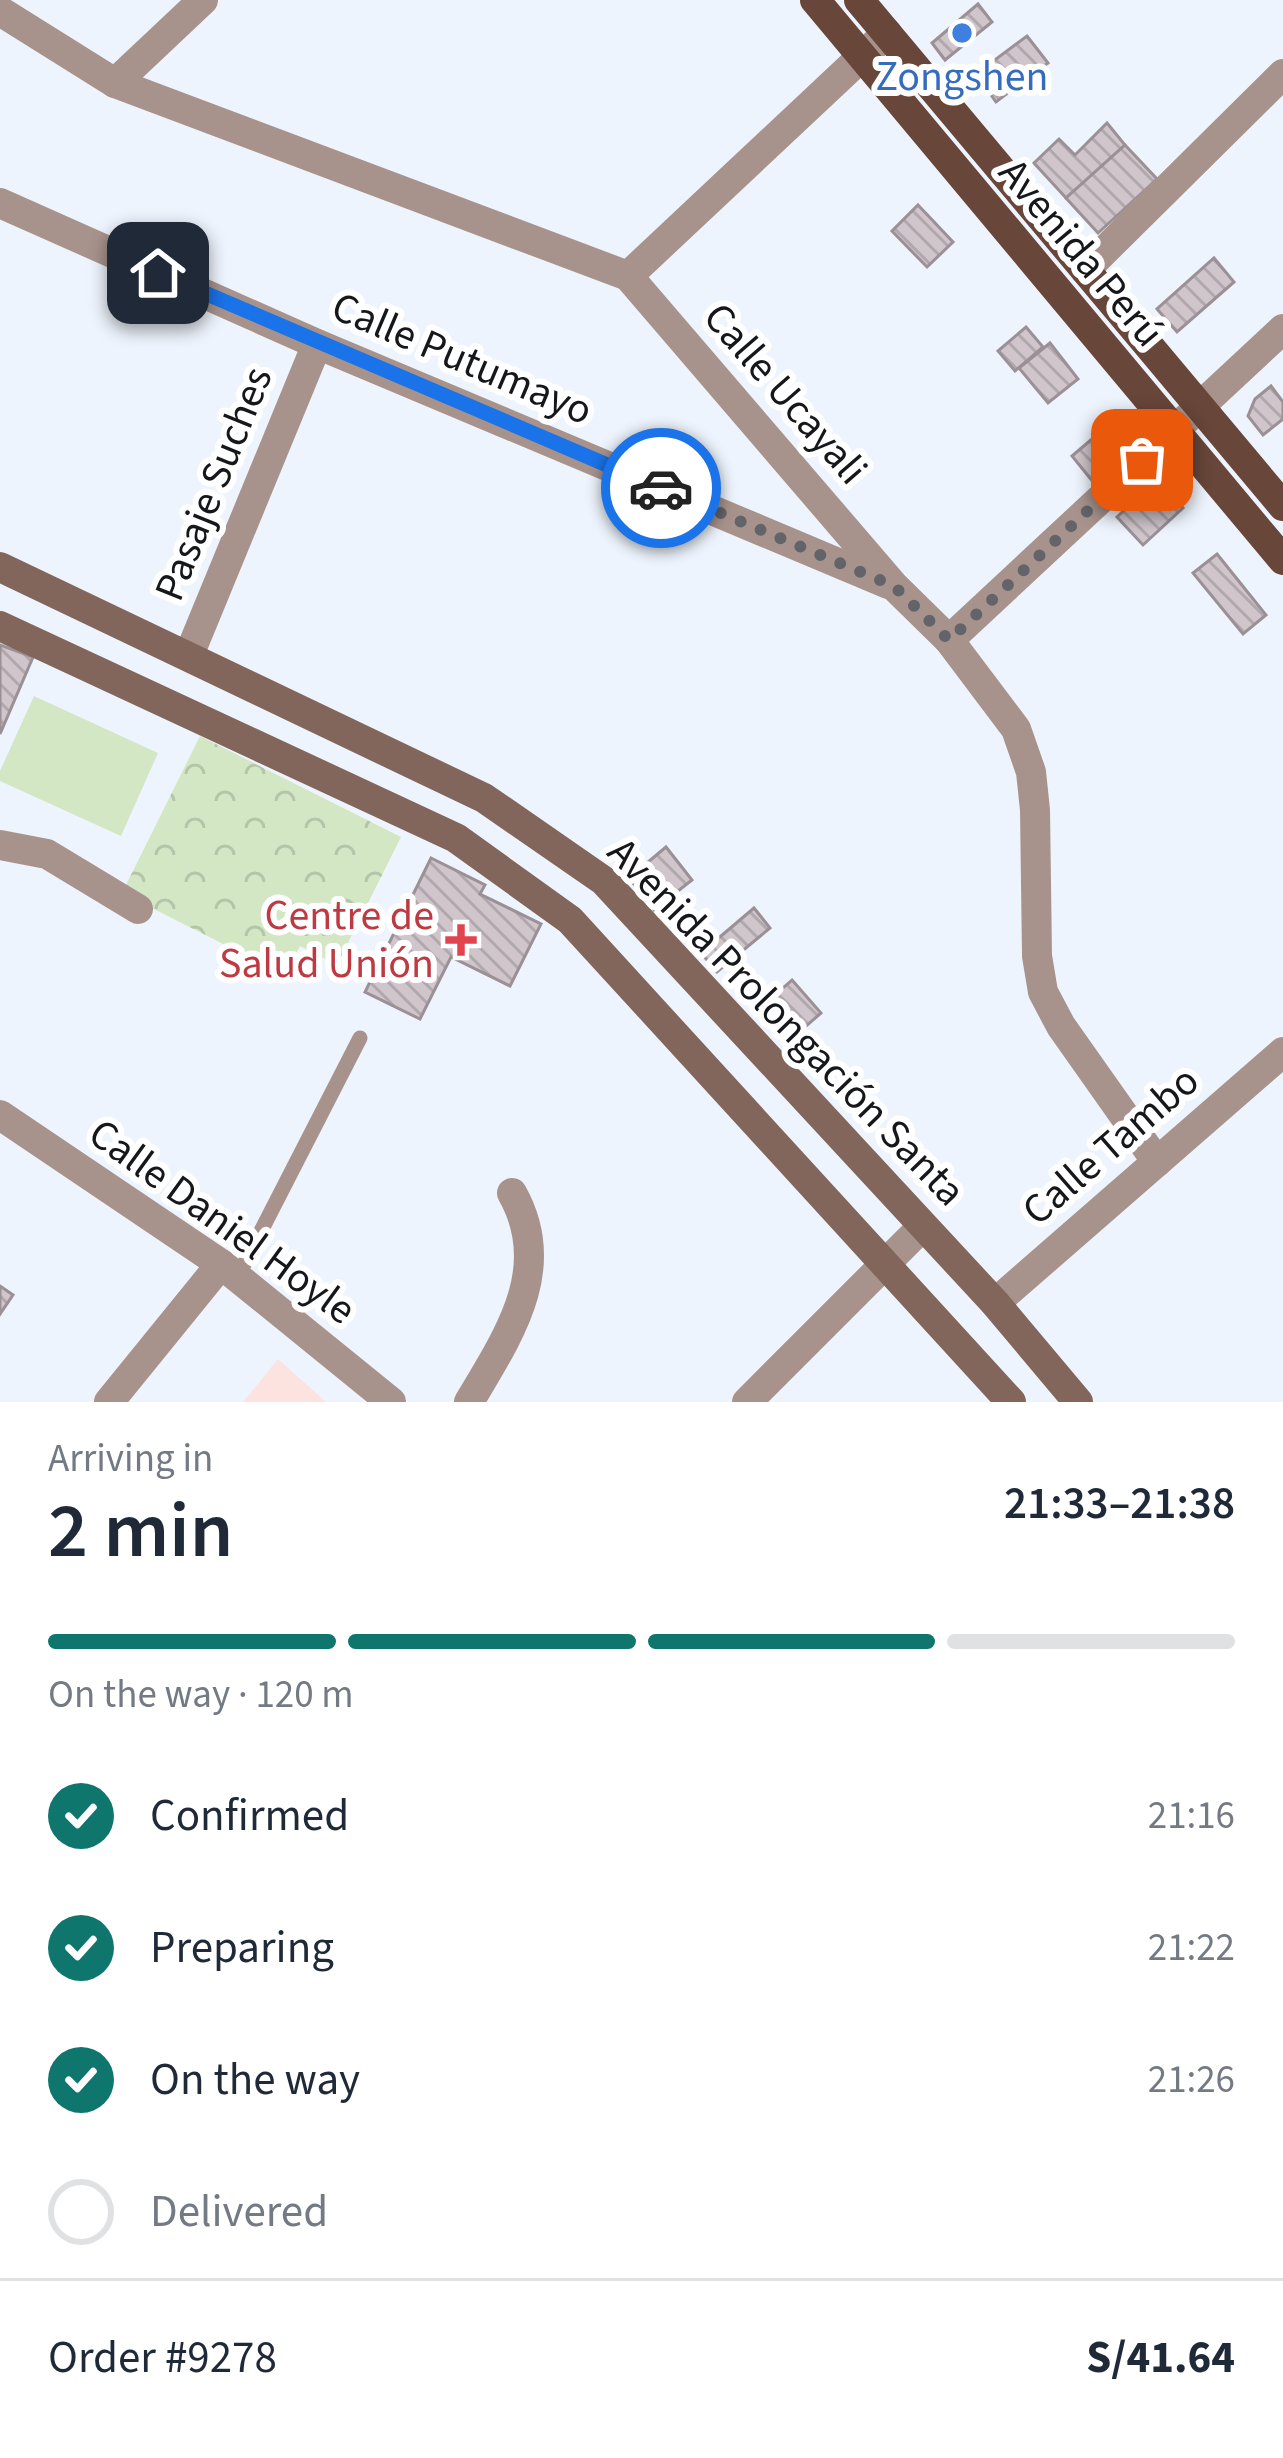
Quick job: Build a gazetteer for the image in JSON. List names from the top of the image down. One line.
{"streets":{"main road":["Avenida Perú"],"street":["Calle Putumayo","Calle Ucayali","Pasaje Suches","Avenida Prolongación Santa","Calle Tambo","Calle Daniel Hoyle"]},"crossings":[["Calle Putumayo","Calle Ucayali"],["Calle Putumayo","Pasaje Suches"],["Calle Ucayali","Calle Tambo"],["Pasaje Suches","Avenida Prolongación Santa"],["Avenida Prolongación Santa","Calle Tambo"]],"places":{"other":["Zongshen"],"health":["Centre de Salud Unión"]},"page":{"heading":["2 min","Arriving in","21:33–21:38"],"panel":["Order #9278","S/41.64"],"bar":"On the way · 120 m","list":[["Confirmed","21:16"],["Preparing","21:22"],["On the way","21:26"],"Delivered"]}}
